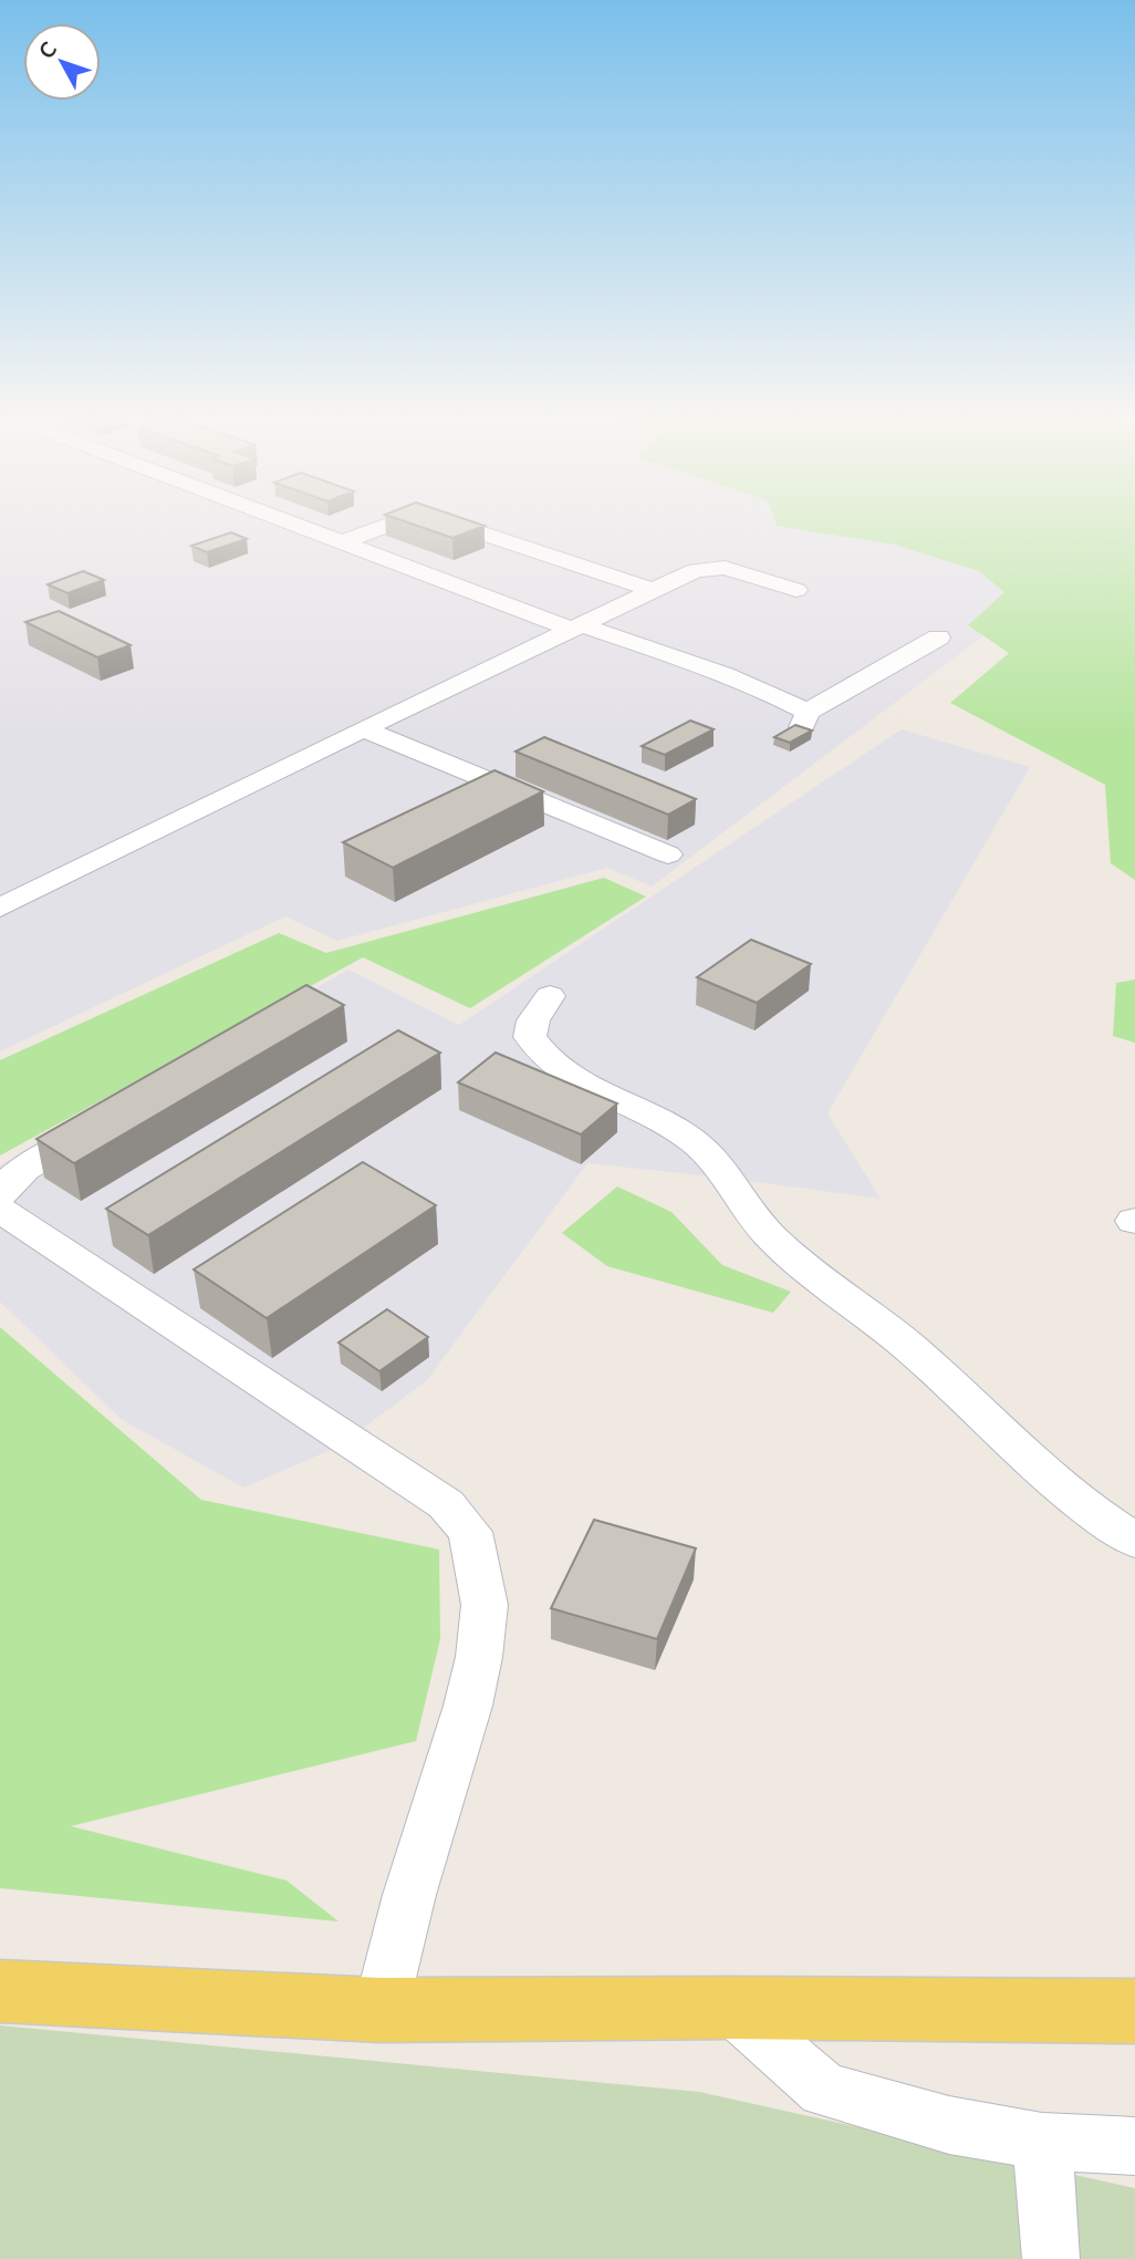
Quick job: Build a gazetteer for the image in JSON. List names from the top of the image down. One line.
{"north":"top left"}
